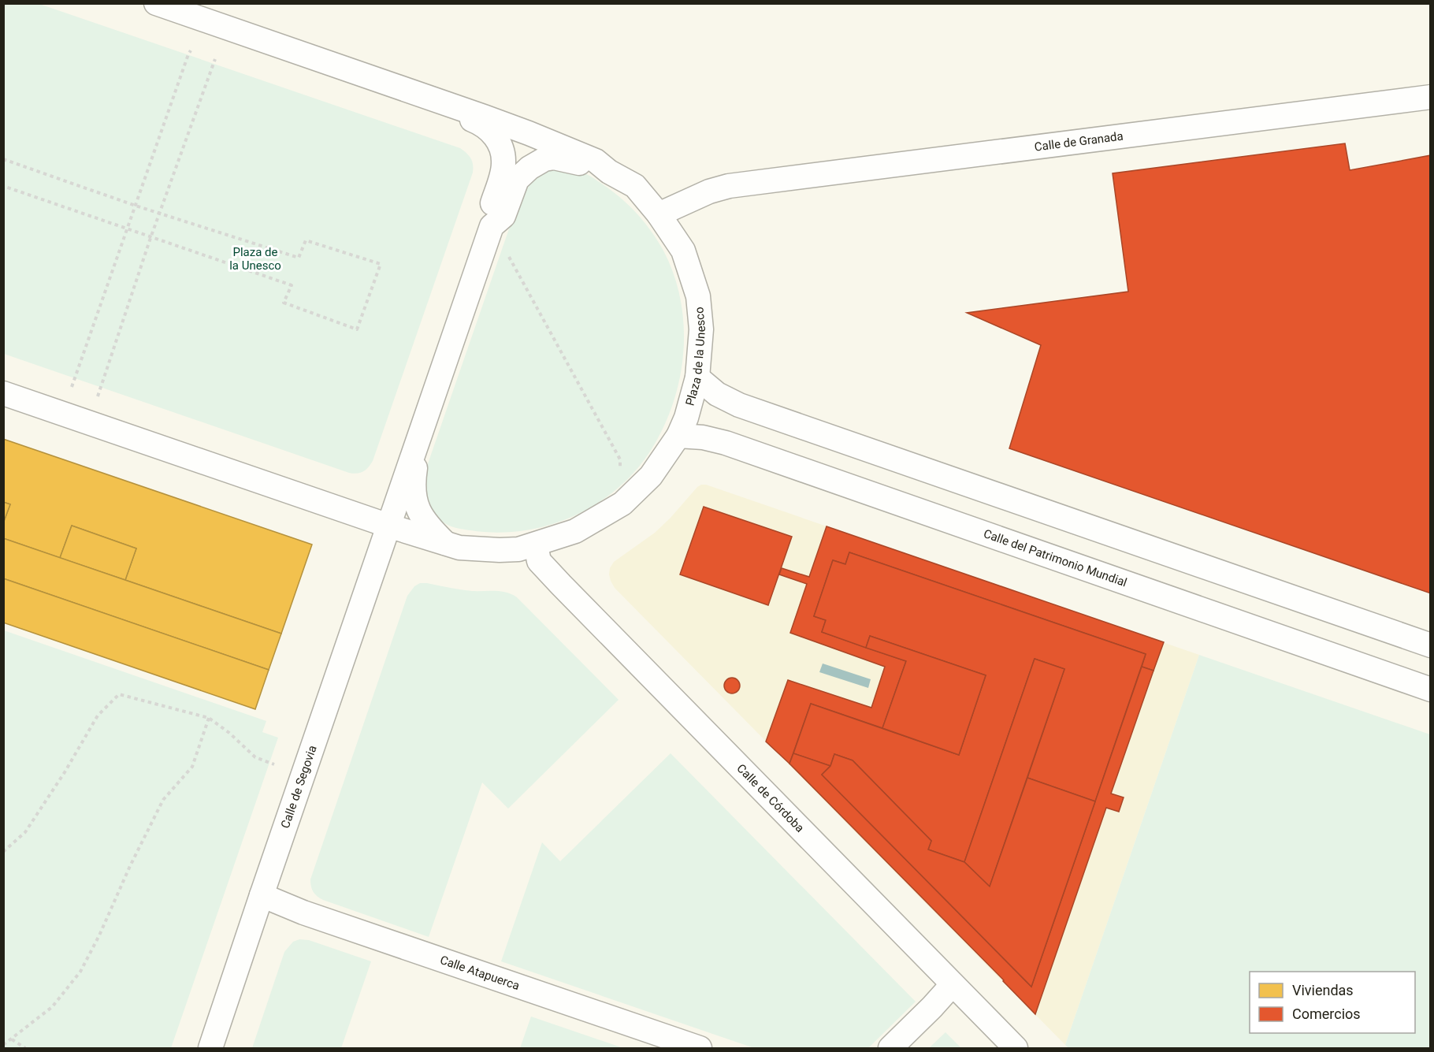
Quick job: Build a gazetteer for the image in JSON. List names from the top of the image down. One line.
{"streets":{"street":["Calle de Granada","Plaza de la Unesco","Calle del Patrimonio Mundial","Calle de Segovia","Calle de Córdoba","Calle Atapuerca"]},"crossings":[["Calle de Granada","Plaza de la Unesco"],["Plaza de la Unesco","Calle del Patrimonio Mundial"],["Plaza de la Unesco","Calle de Segovia"],["Plaza de la Unesco","Calle de Córdoba"],["Calle de Segovia","Calle Atapuerca"]],"parks":["Plaza de la Unesco"],"legend":["Viviendas","Comercios"]}
